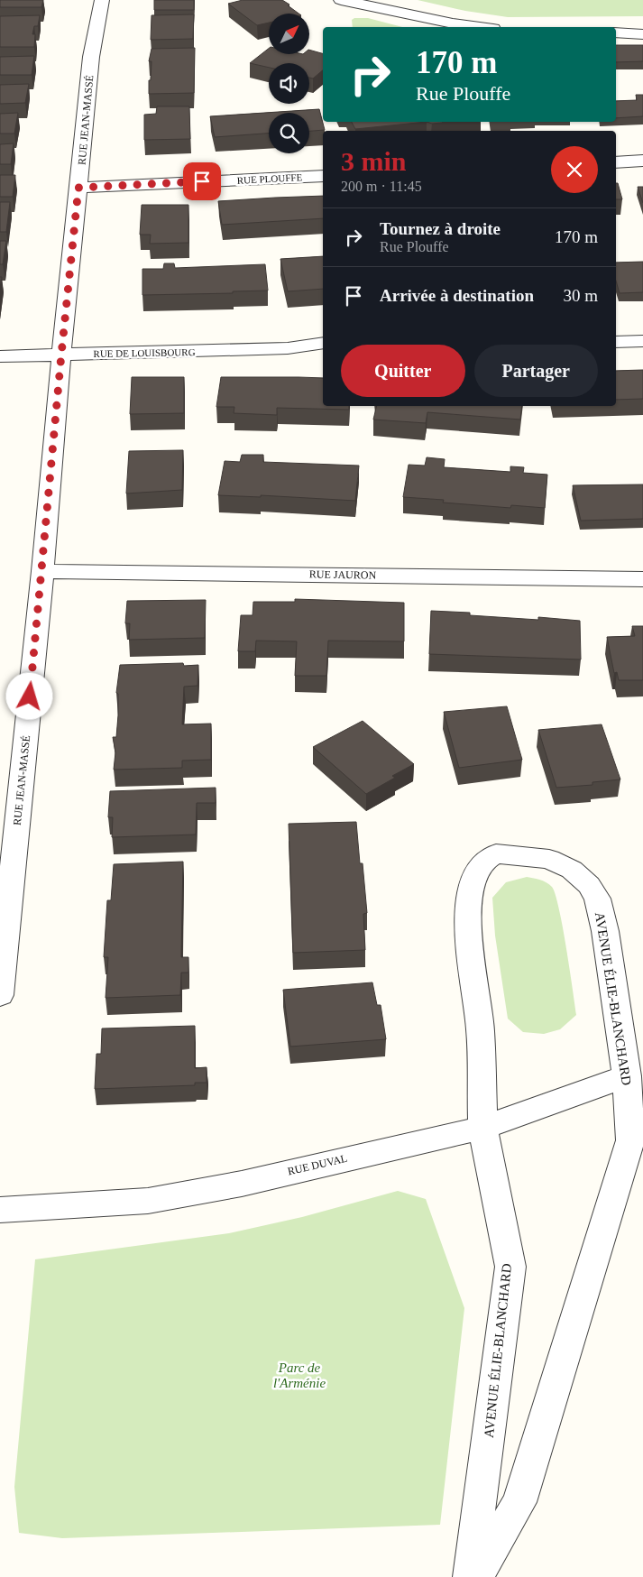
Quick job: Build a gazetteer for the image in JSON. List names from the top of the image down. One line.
{"streets":{"street":["RUE JEAN-MASSÉ","RUE PLOUFFE","RUE DE LOUISBOURG","RUE JAURON","AVENUE ÉLIE-BLANCHARD","RUE DUVAL"]},"crossings":[["RUE JEAN-MASSÉ","RUE PLOUFFE"],["RUE JEAN-MASSÉ","RUE DE LOUISBOURG"],["RUE JEAN-MASSÉ","RUE JAURON"],["AVENUE ÉLIE-BLANCHARD","RUE DUVAL"]],"parks":["Parc de l'Arménie"],"north":"top right","page":{"turn":["170 m","Rue Plouffe"],"heading":["3 min","200 m · 11:45"],"list":[{"name":"Tournez à droite","note":"Rue Plouffe","value":"170 m"},{"name":"Arrivée à destination","value":"30 m"}],"buttons":["Quitter","Partager"]}}
